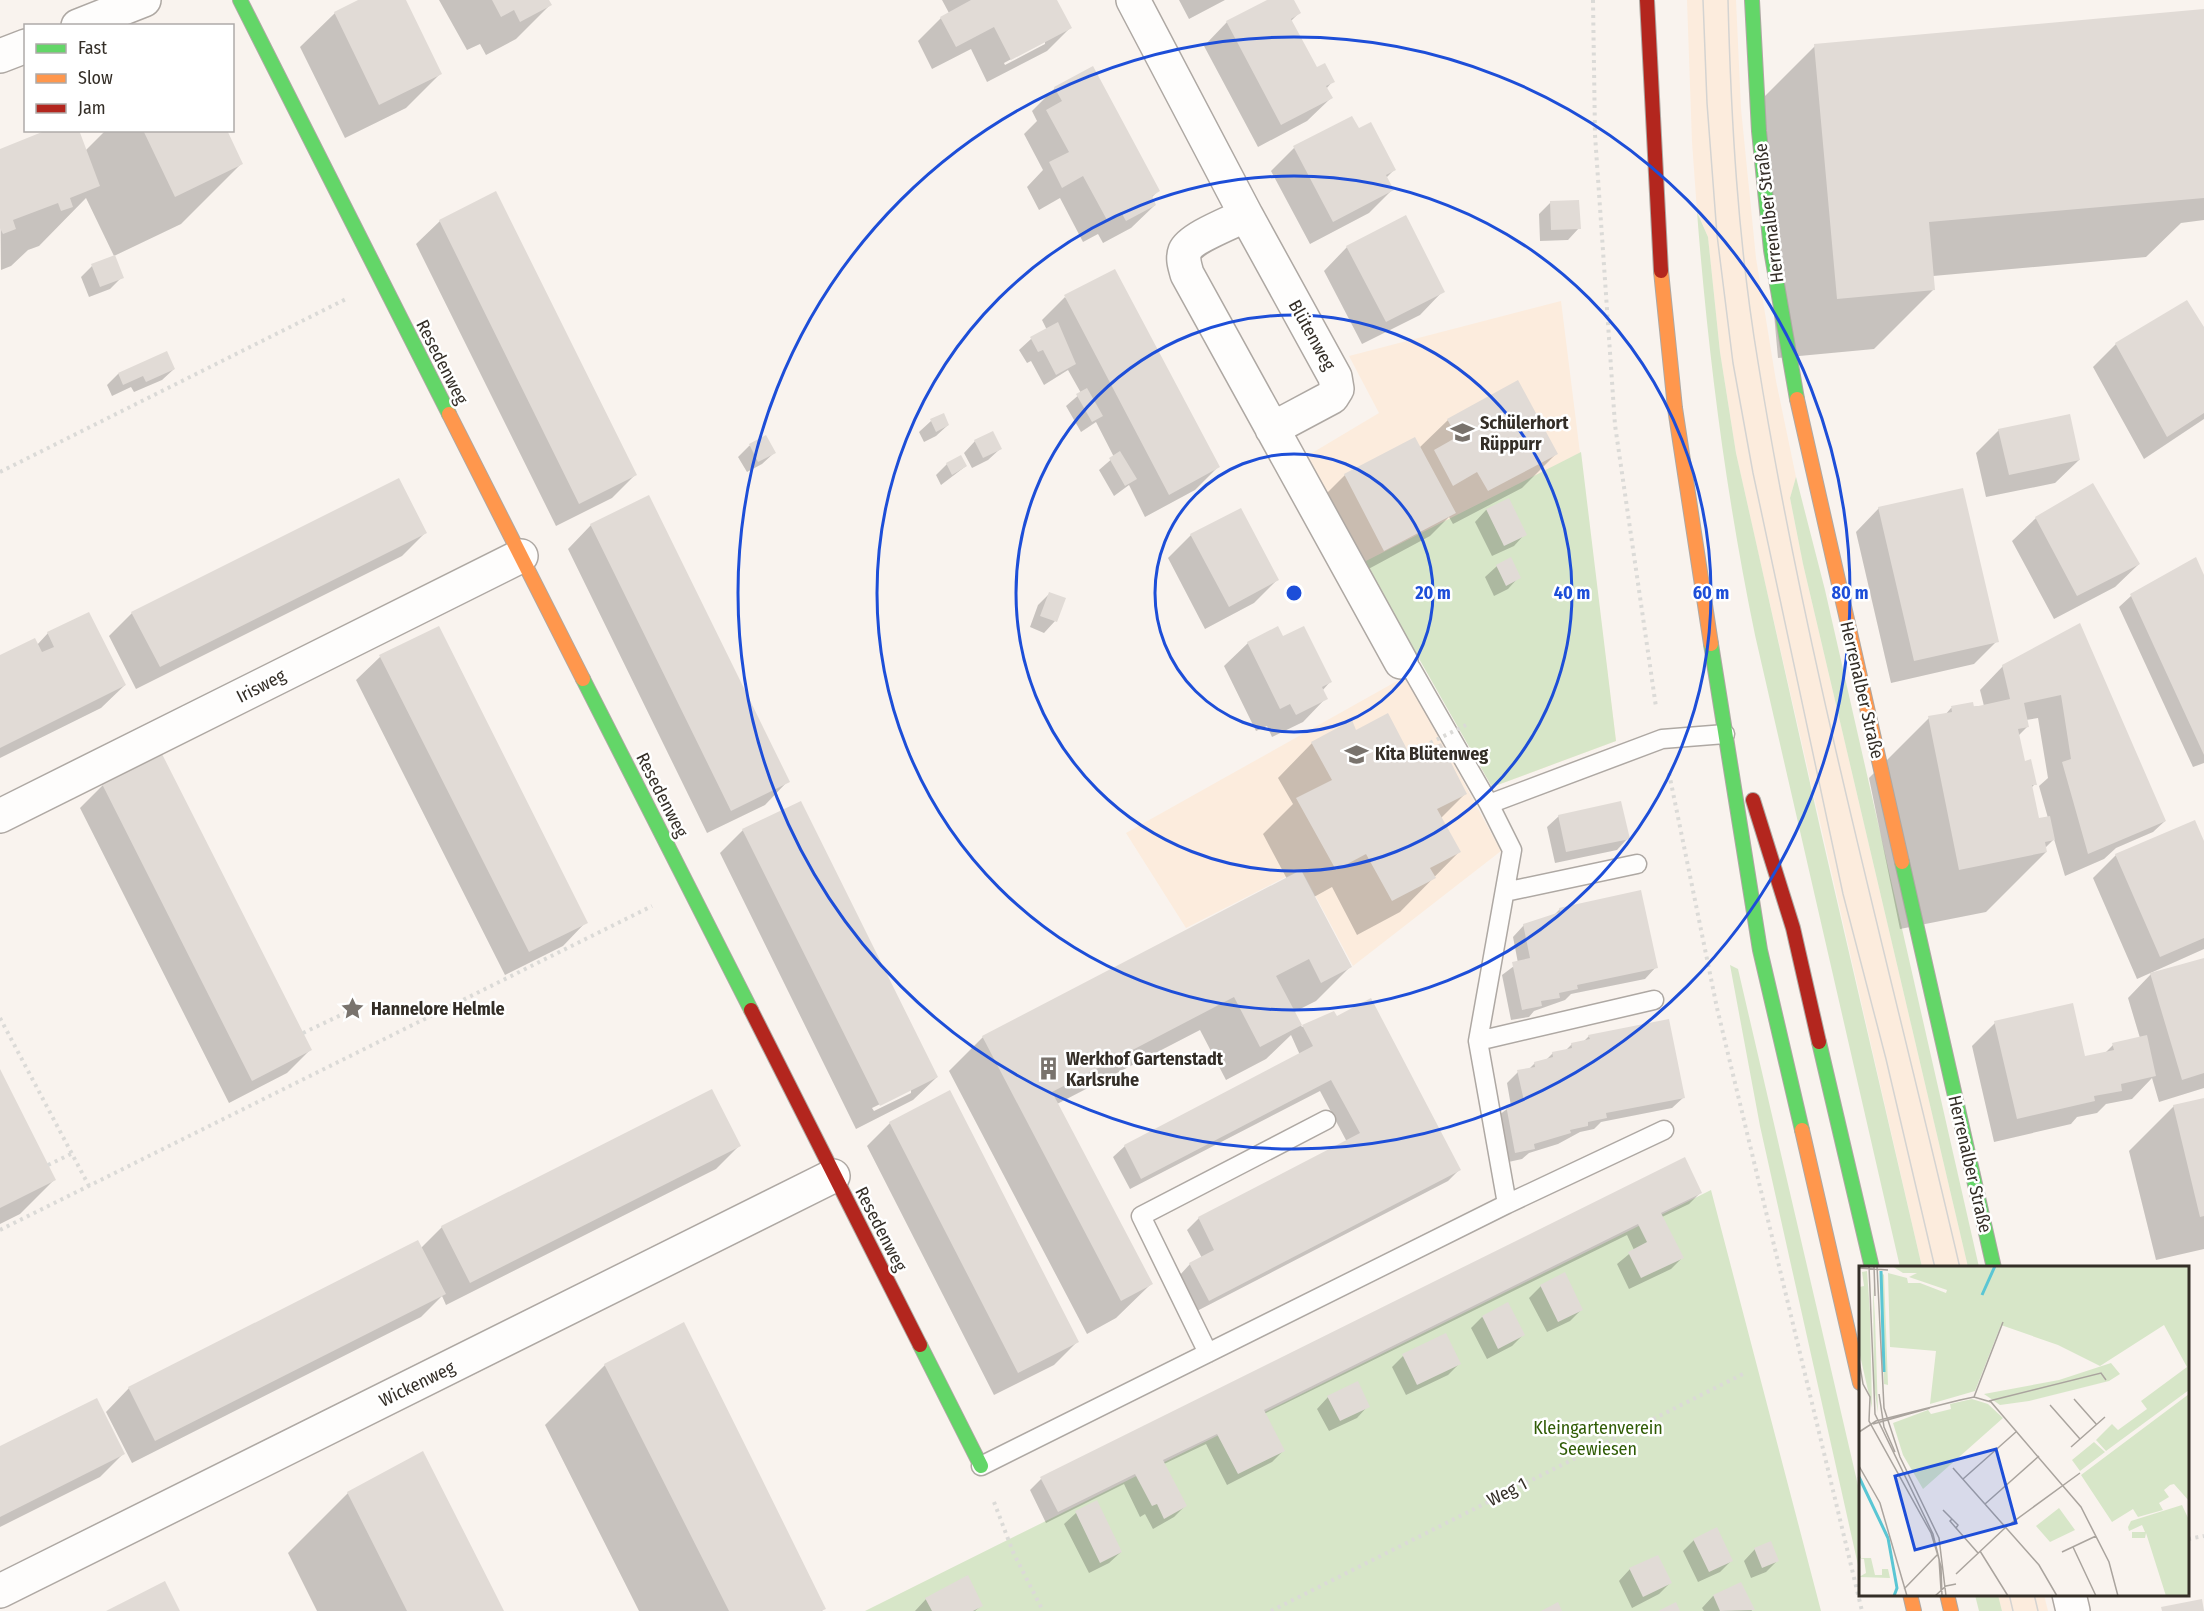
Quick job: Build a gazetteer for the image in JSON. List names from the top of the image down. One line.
{"streets":{"street":["Herrenalber Straße","Blütenweg","Resedenweg","Irisweg","Wickenweg"],"path":["Weg 1"]},"crossings":[["Resedenweg","Irisweg"],["Resedenweg","Wickenweg"]],"parks":["Kleingartenverein Seewiesen"],"places":{"school or university":["Schülerhort Rüppurr","Kita Blütenweg"],"place":["Hannelore Helmle"],"building":["Werkhof Gartenstadt Karlsruhe"]},"legend":["Fast","Slow","Jam"],"rings":["20 m","40 m","60 m","80 m"]}
